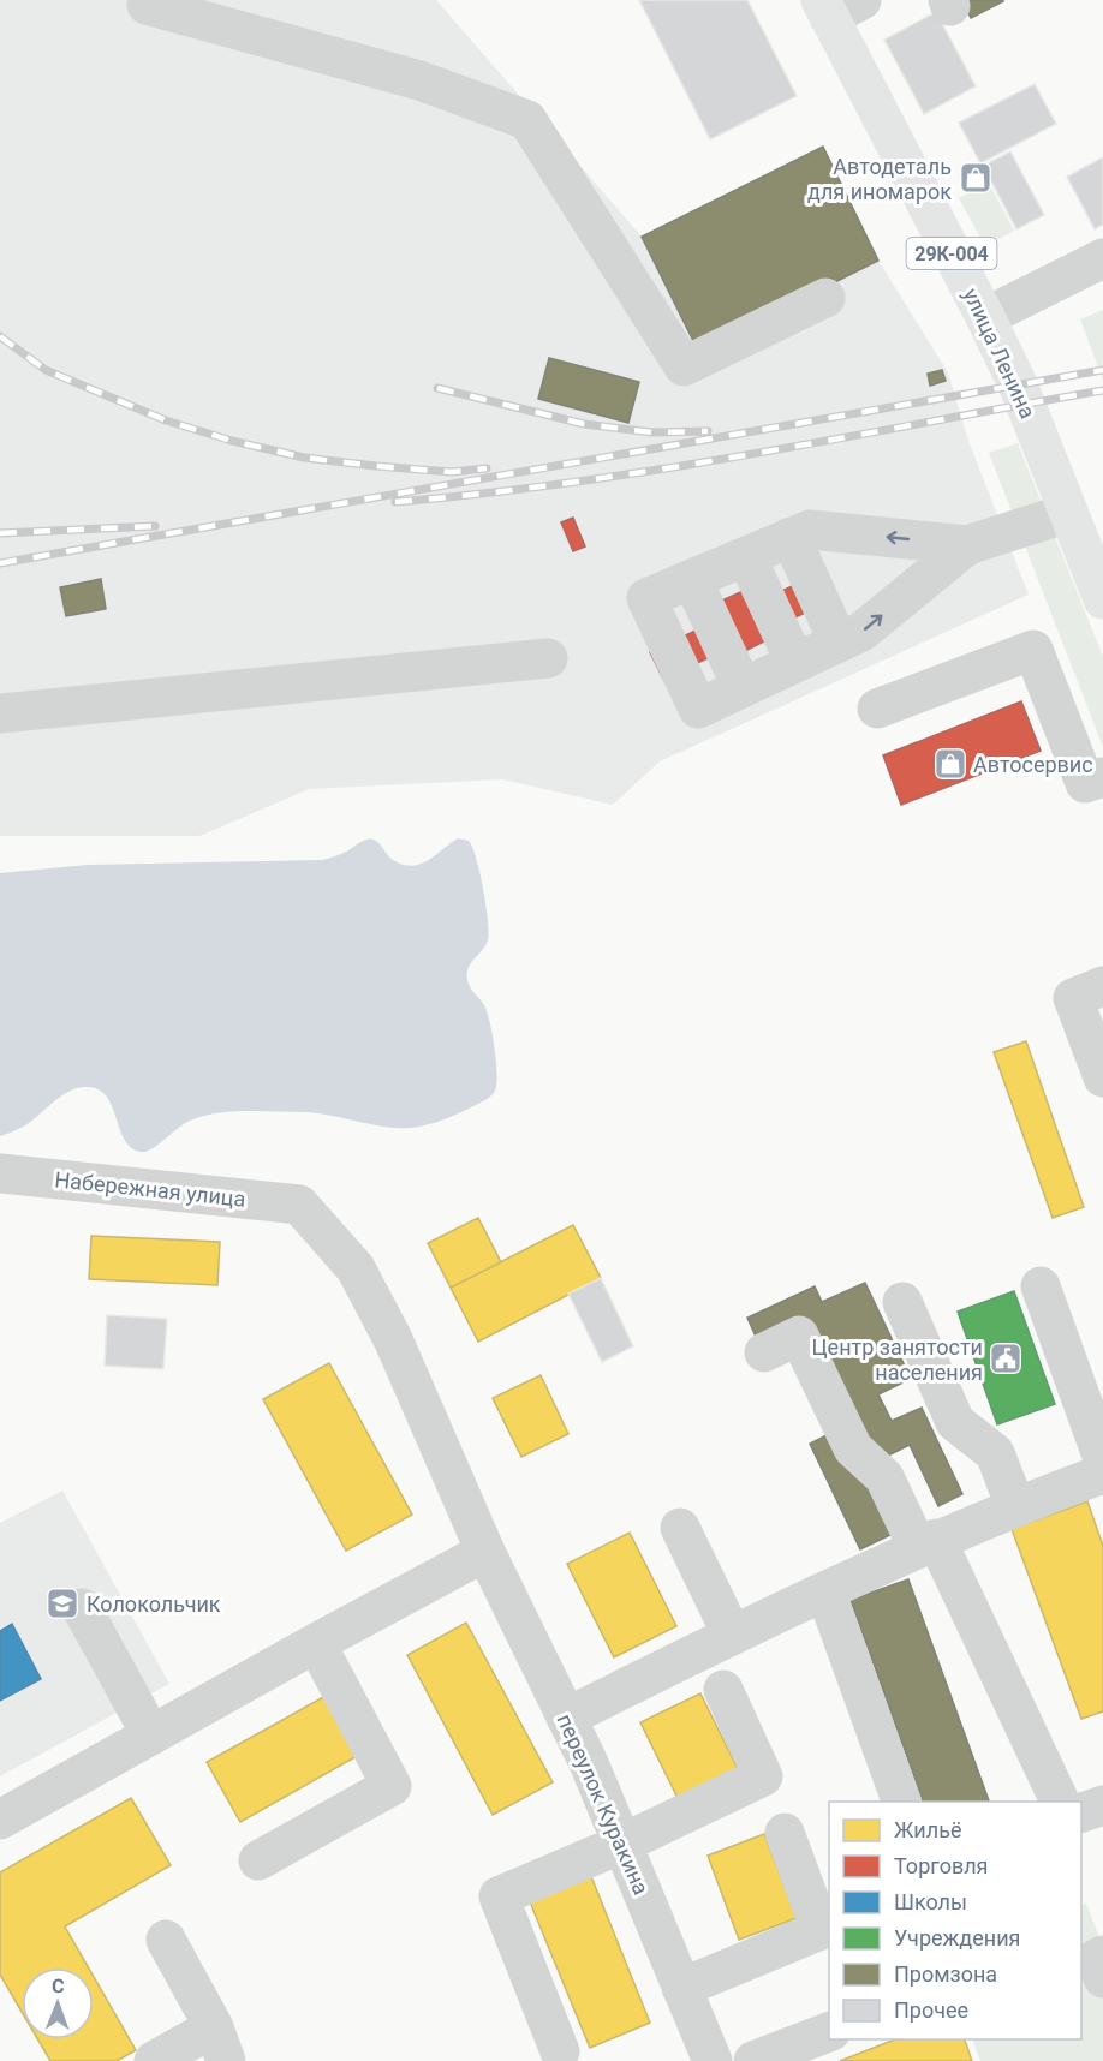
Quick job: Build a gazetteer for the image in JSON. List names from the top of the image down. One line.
{"streets":{"main road":["29К-004","улица Ленина"],"street":["Набережная улица","переулок Куракина"]},"crossings":[["Набережная улица","переулок Куракина"]],"places":{"shop":["Автодеталь для иномарок","Автосервис"],"public building":["Центр занятости населения"],"school or university":["Колокольчик"]},"legend":["Жильё","Торговля","Школы","Учреждения","Промзона","Прочее"],"north":"top"}
